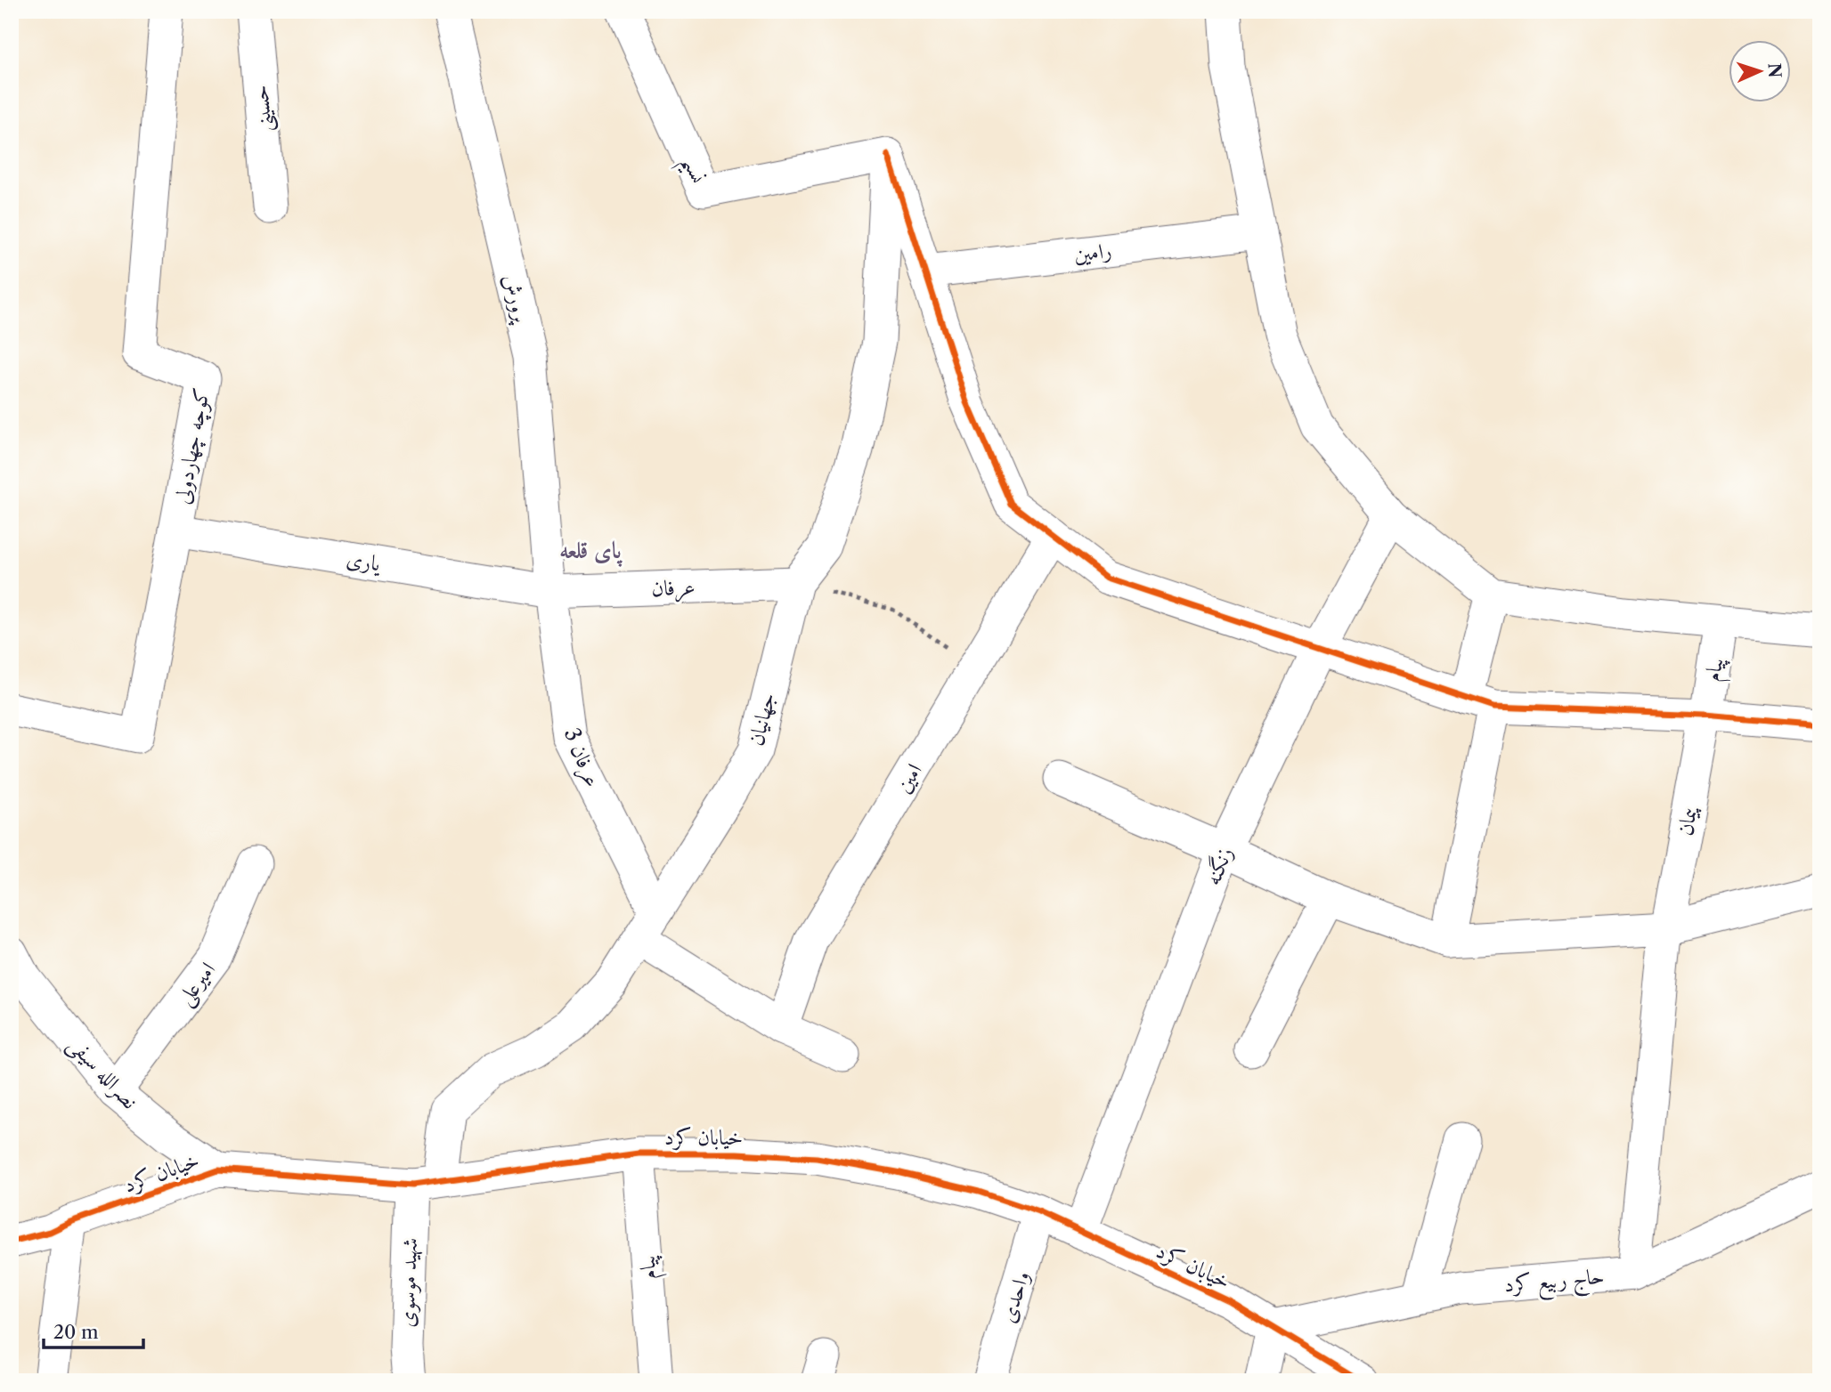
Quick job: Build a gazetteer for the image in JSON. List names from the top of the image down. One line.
{"streets":{"street":["حسینی","نسیم","رامین","پرورش","کوچه چهاردولی","یاری","عرفان","پیام","جهانیان","عرفان 3","امین","پیمان","زنگنه","امیرعلی","نصرالله سیفی","خیابان کرد","حاج ربیع کرد","شهید موسوی","واحدی"]},"crossings":[["نسیم","جهانیان"],["پرورش","یاری"],["پرورش","عرفان"],["پرورش","عرفان 3"],["کوچه چهاردولی","یاری"],["یاری","عرفان"],["یاری","عرفان 3"],["عرفان","جهانیان"],["عرفان","عرفان 3"],["پیام","پیمان"],["پیام","خیابان کرد"],["جهانیان","عرفان 3"],["جهانیان","خیابان کرد"],["جهانیان","شهید موسوی"],["پیمان","حاج ربیع کرد"],["زنگنه","خیابان کرد"],["امیرعلی","نصرالله سیفی"],["نصرالله سیفی","خیابان کرد"],["خیابان کرد","حاج ربیع کرد"],["خیابان کرد","شهید موسوی"],["خیابان کرد","واحدی"]],"districts":["پای قلعه"],"scale_bar":"20 m","north":"right"}
